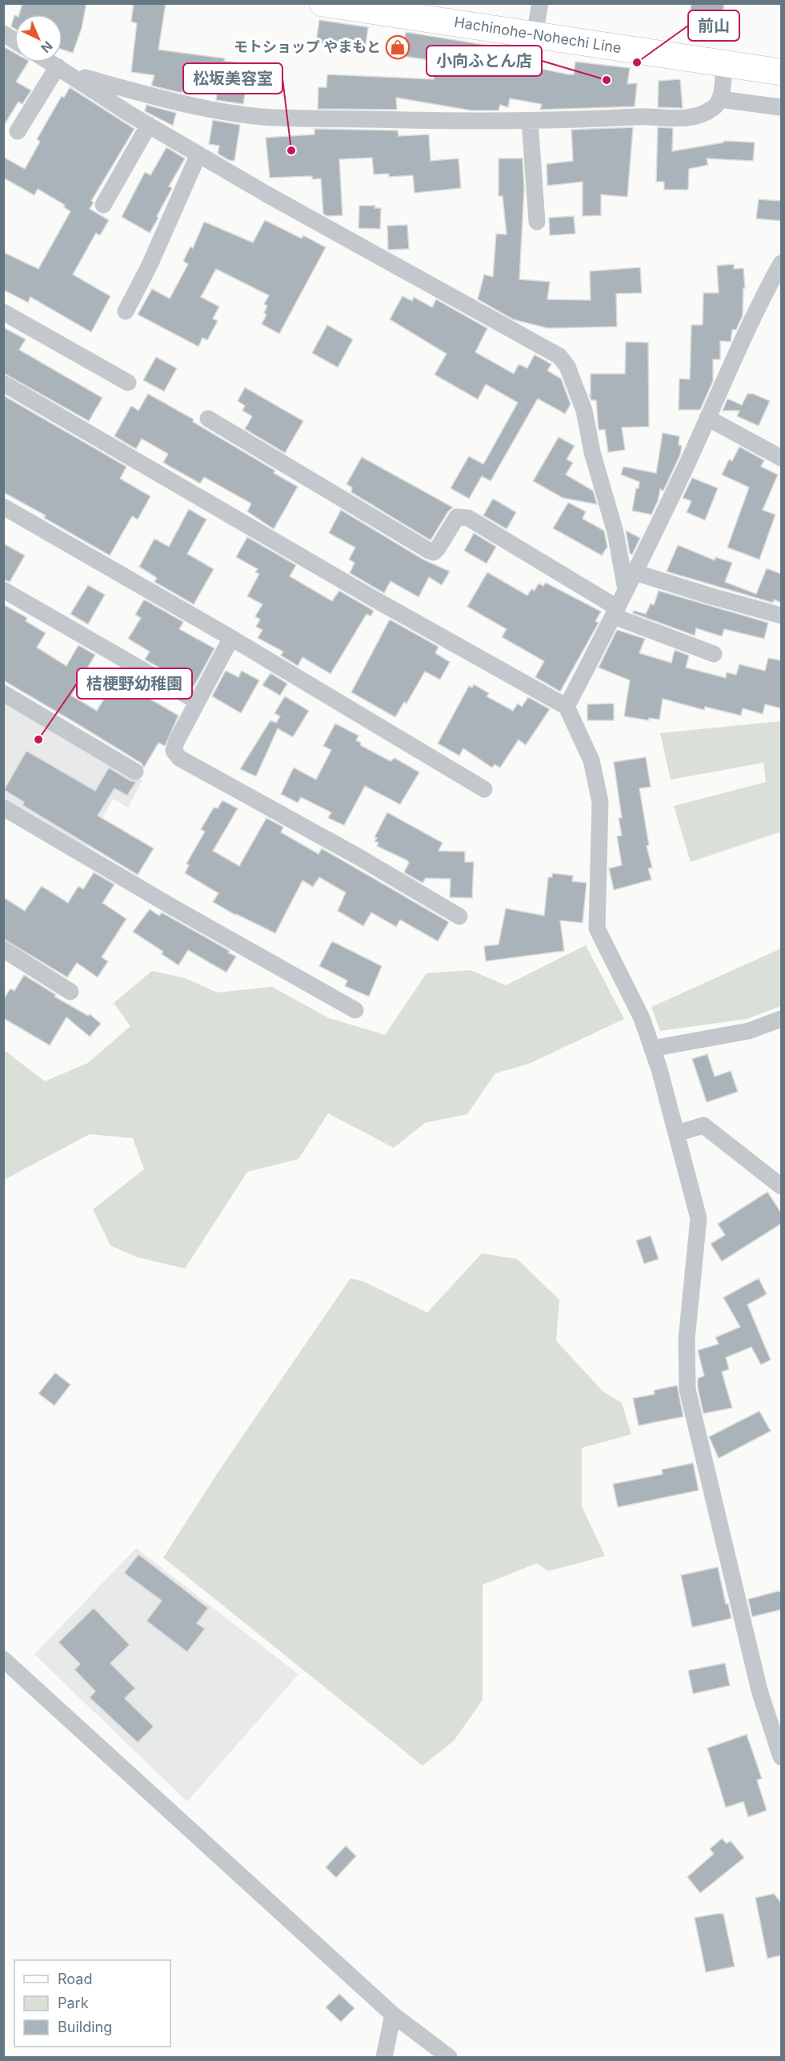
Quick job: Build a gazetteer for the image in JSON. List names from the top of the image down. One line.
{"streets":{"main road":["Hachinohe-Nohechi Line"]},"places":{"shop":["モトショップ やまもと"],"other":["前山","小向ふとん店","松坂美容室","桔梗野幼稚園"]},"legend":["Road","Park","Building"],"north":"bottom right"}
